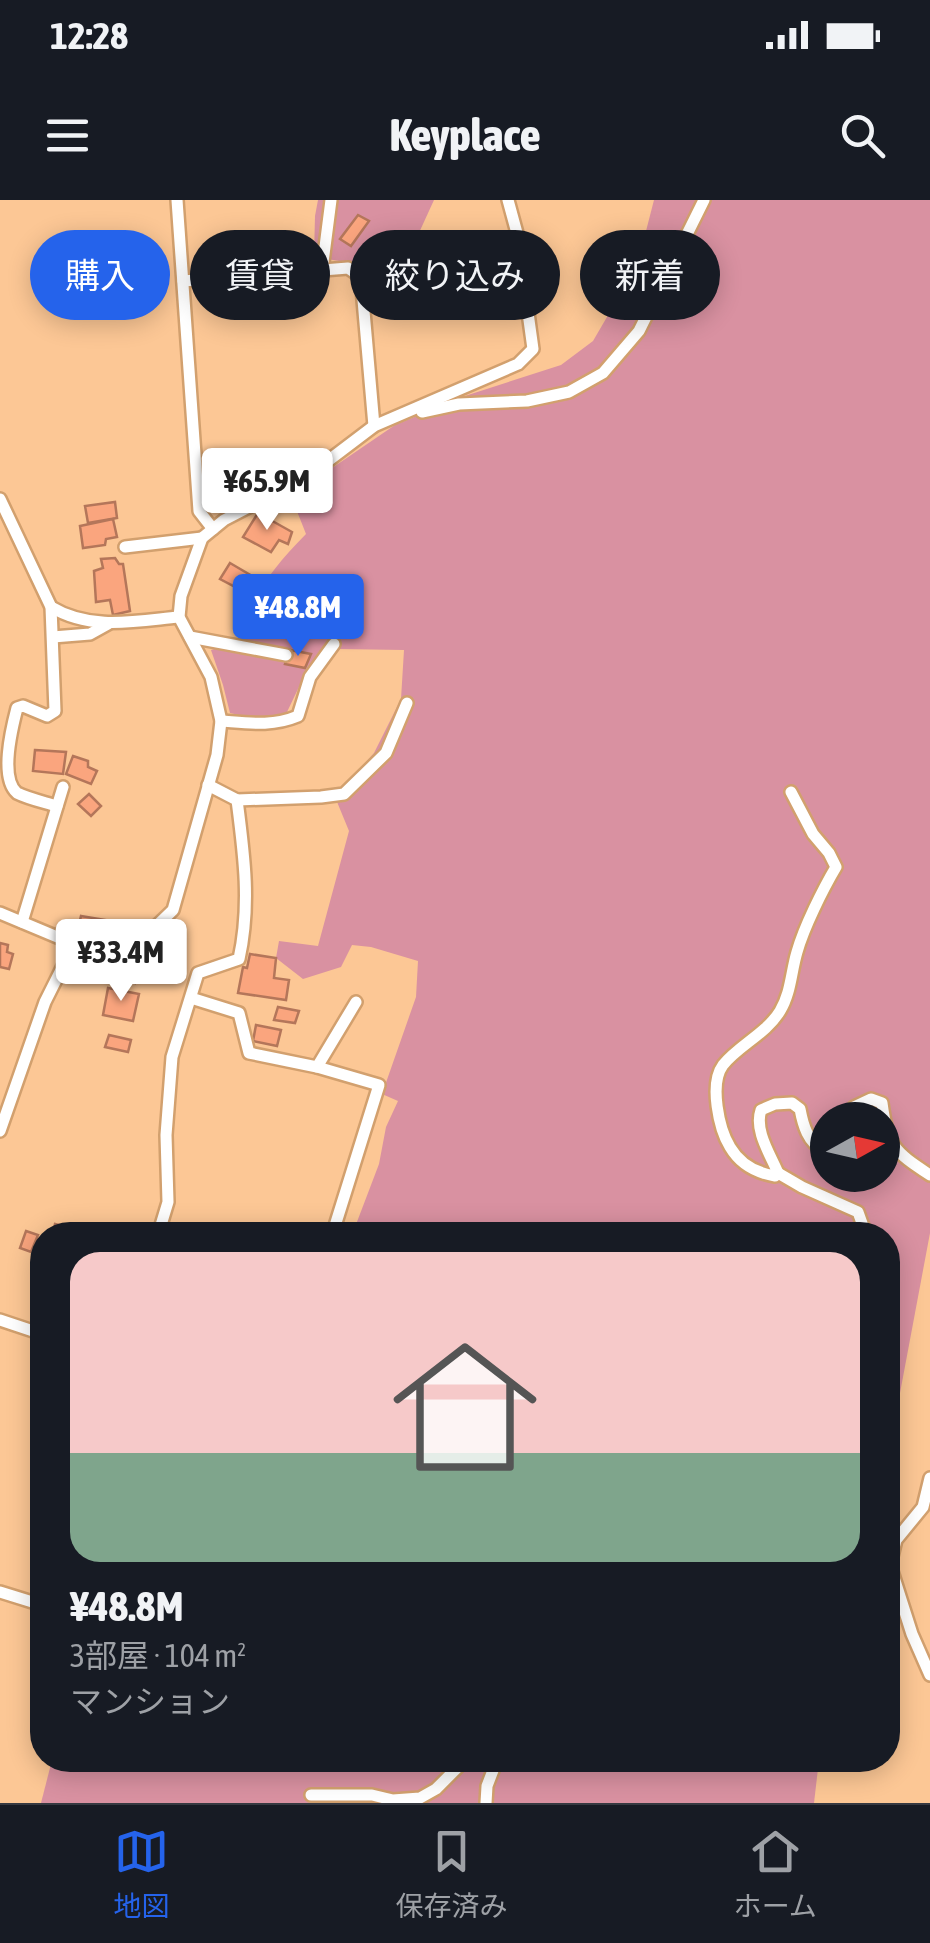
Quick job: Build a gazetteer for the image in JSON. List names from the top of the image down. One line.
{"north":"right","page":{"status":"12:28","header":"Keyplace","chip":["購入","賃貸","絞り込み","新着"],"price":["¥65.9M","¥48.8M","¥33.4M"],"list":[{"name":"¥48.8M","note":"3部屋 · 104 m² · マンション"}],"tabs":["地図","保存済み","ホーム"]}}
